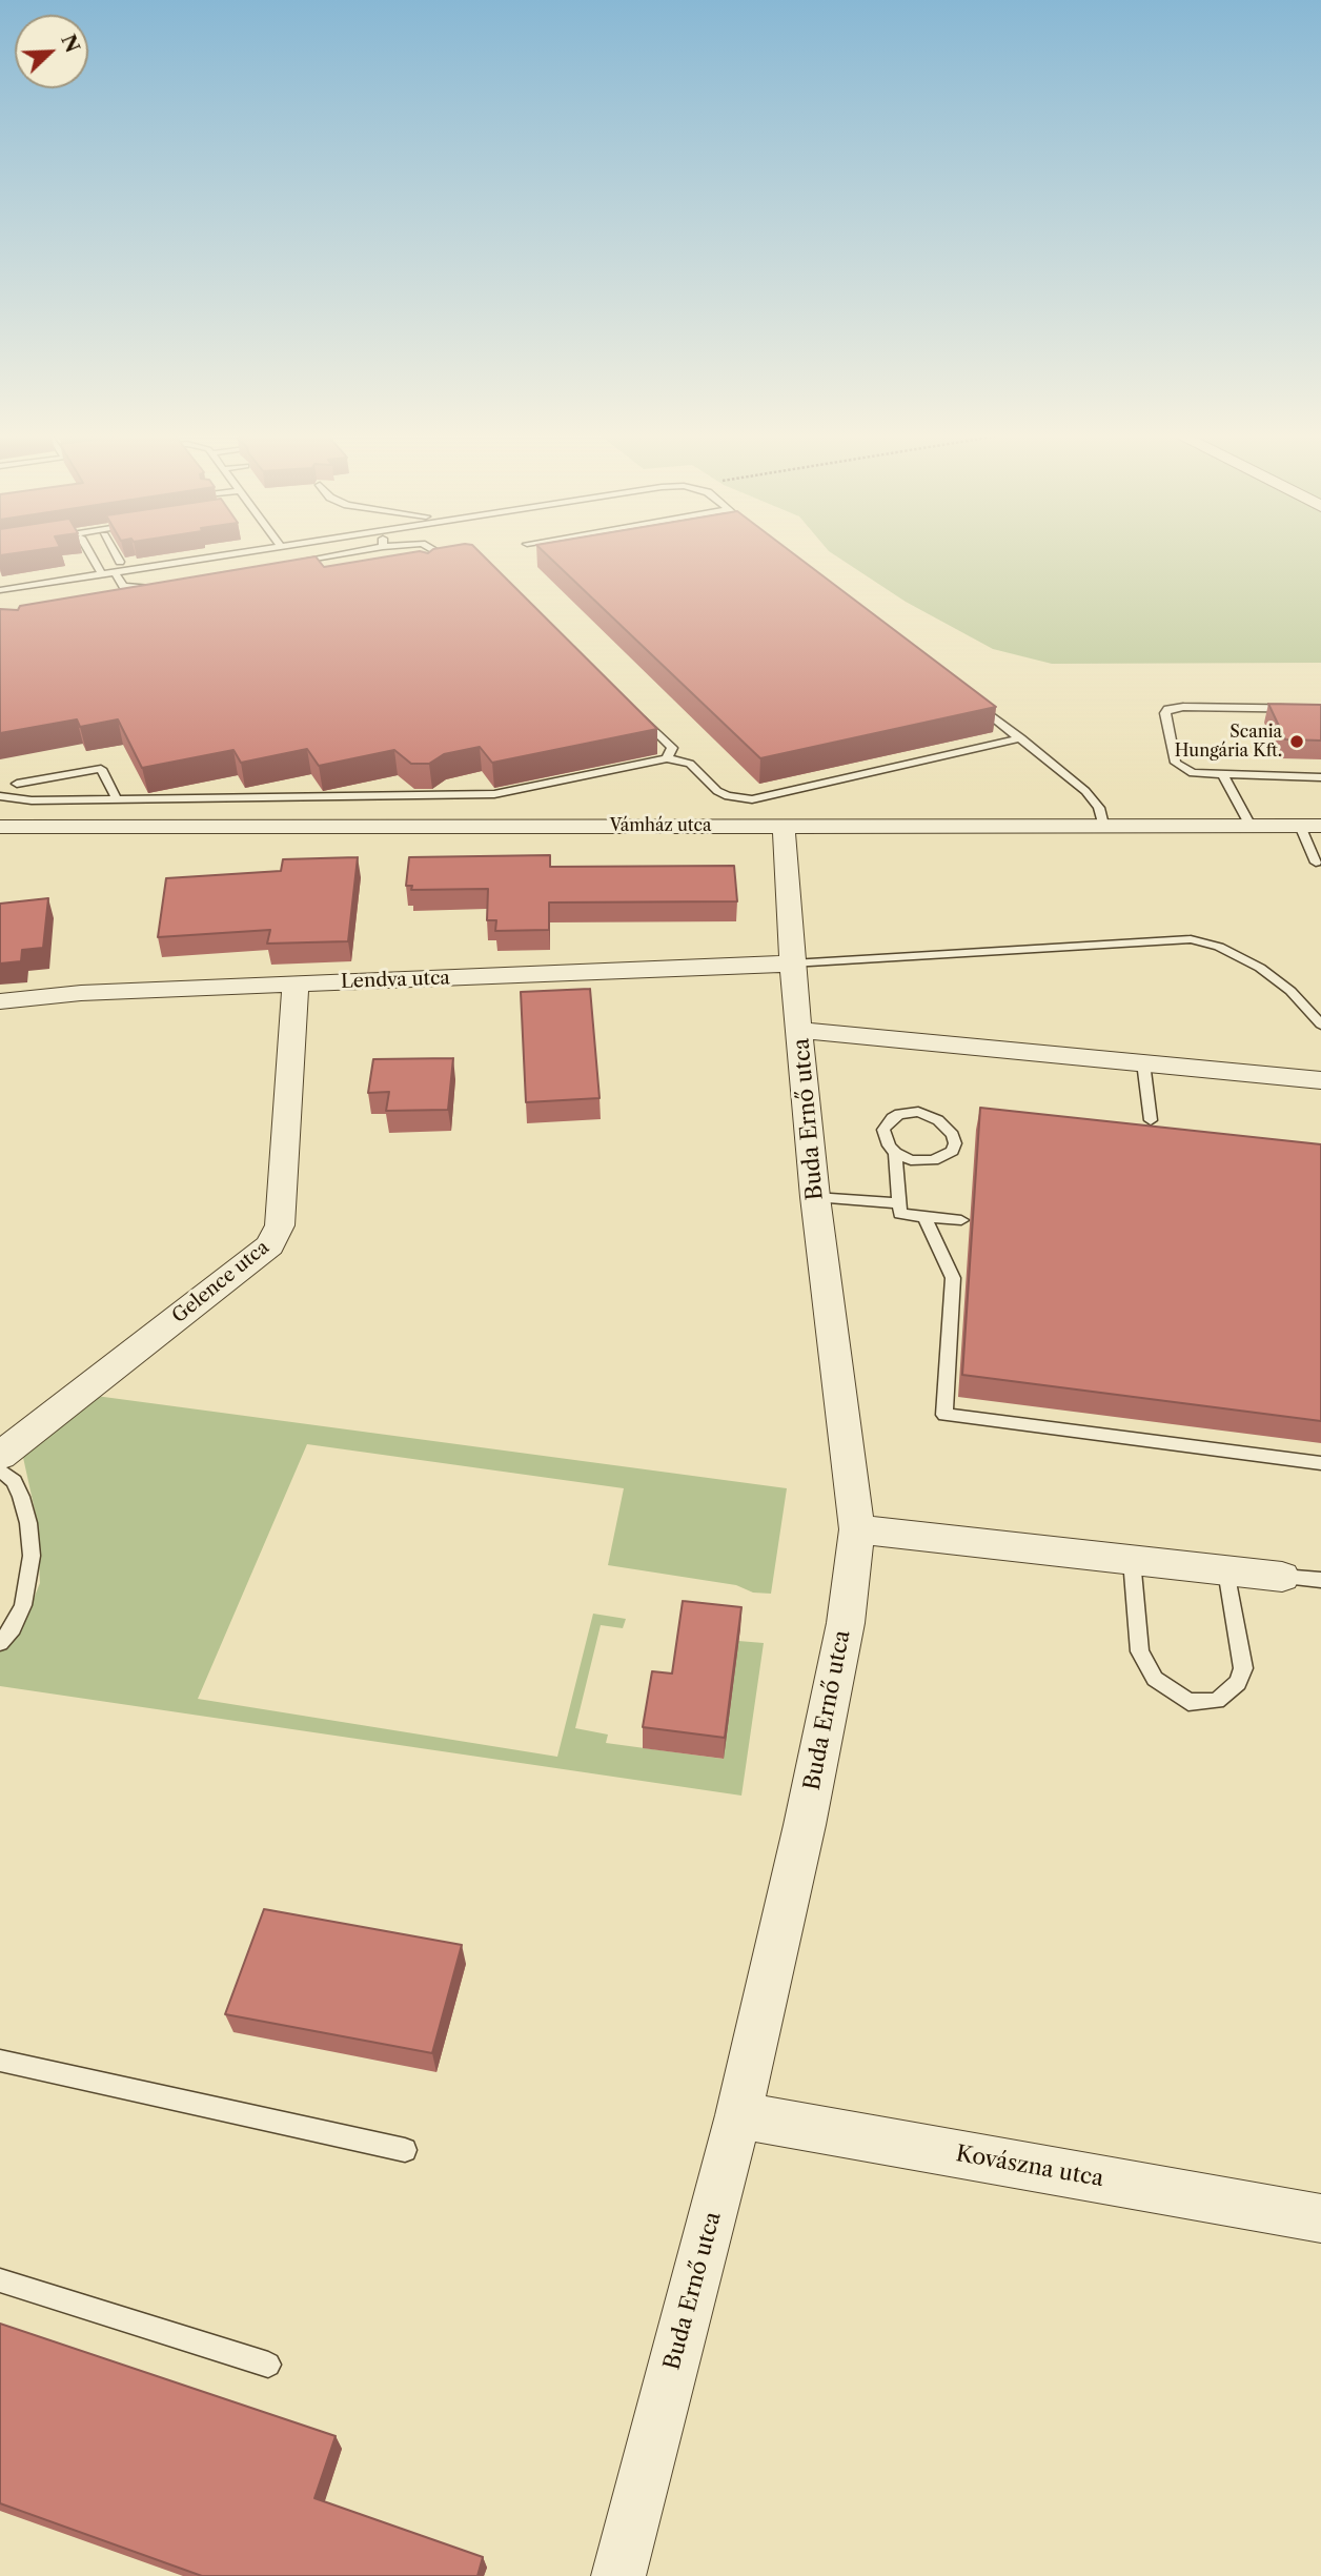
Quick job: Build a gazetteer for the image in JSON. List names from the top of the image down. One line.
{"streets":{"street":["Vámház utca","Lendva utca","Buda Ernő utca","Gelence utca","Kovászna utca"]},"crossings":[["Vámház utca","Buda Ernő utca"],["Lendva utca","Buda Ernő utca"],["Lendva utca","Gelence utca"],["Buda Ernő utca","Kovászna utca"]],"places":["Scania Hungária Kft."],"north":"top right"}
